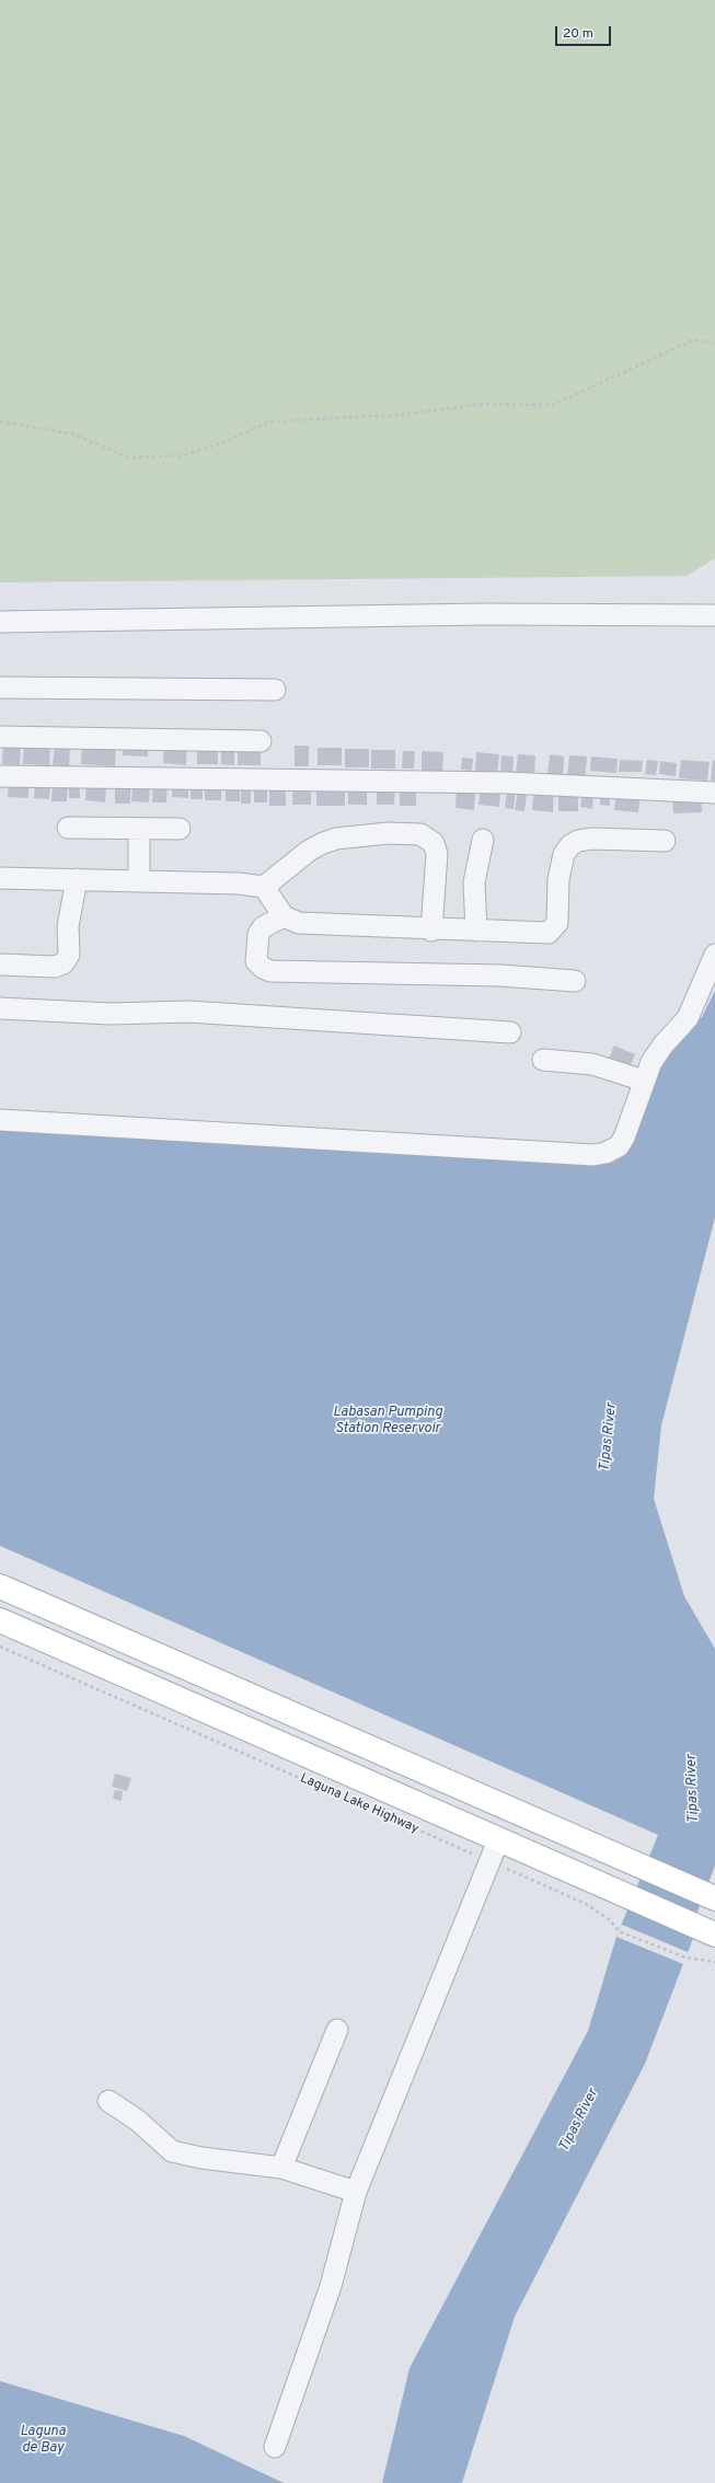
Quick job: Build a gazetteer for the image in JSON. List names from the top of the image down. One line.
{"streets":{"main road":["Laguna Lake Highway"]},"water":["Labasan Pumping Station Reservoir","Tipas River","Laguna de Bay"],"scale_bar":"20 m"}
